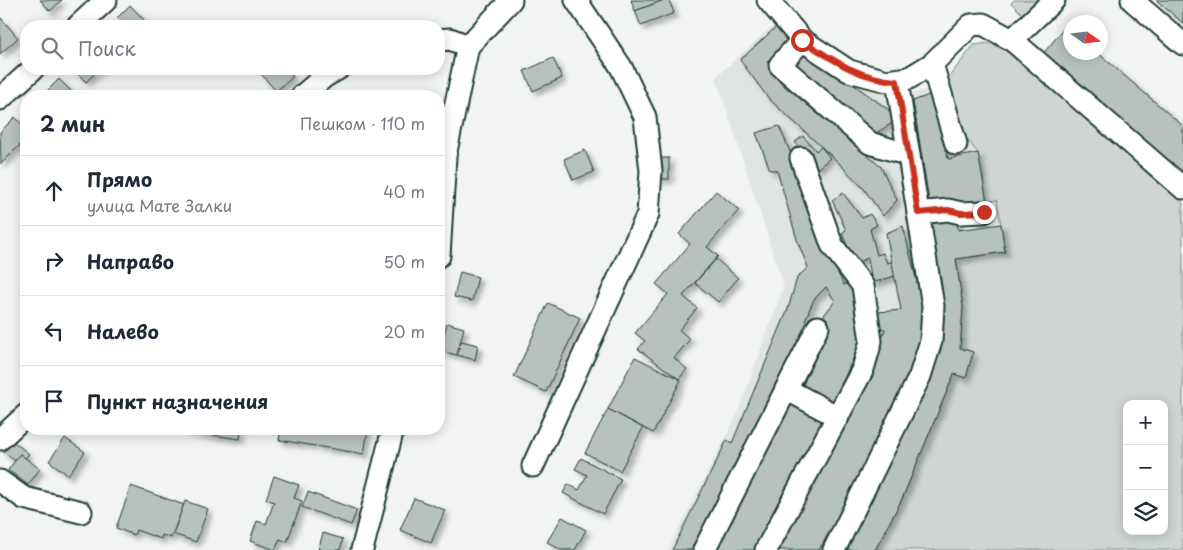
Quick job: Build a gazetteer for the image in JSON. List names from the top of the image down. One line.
{"north":"right","page":{"search":"Поиск","heading":["2 мин","Пешком · 110 m"],"list":[["Прямо","улица Мате Залки","40 m"],["Направо","50 m"],["Налево","20 m"],"Пункт назначения"],"map_buttons":["+","−"]}}
